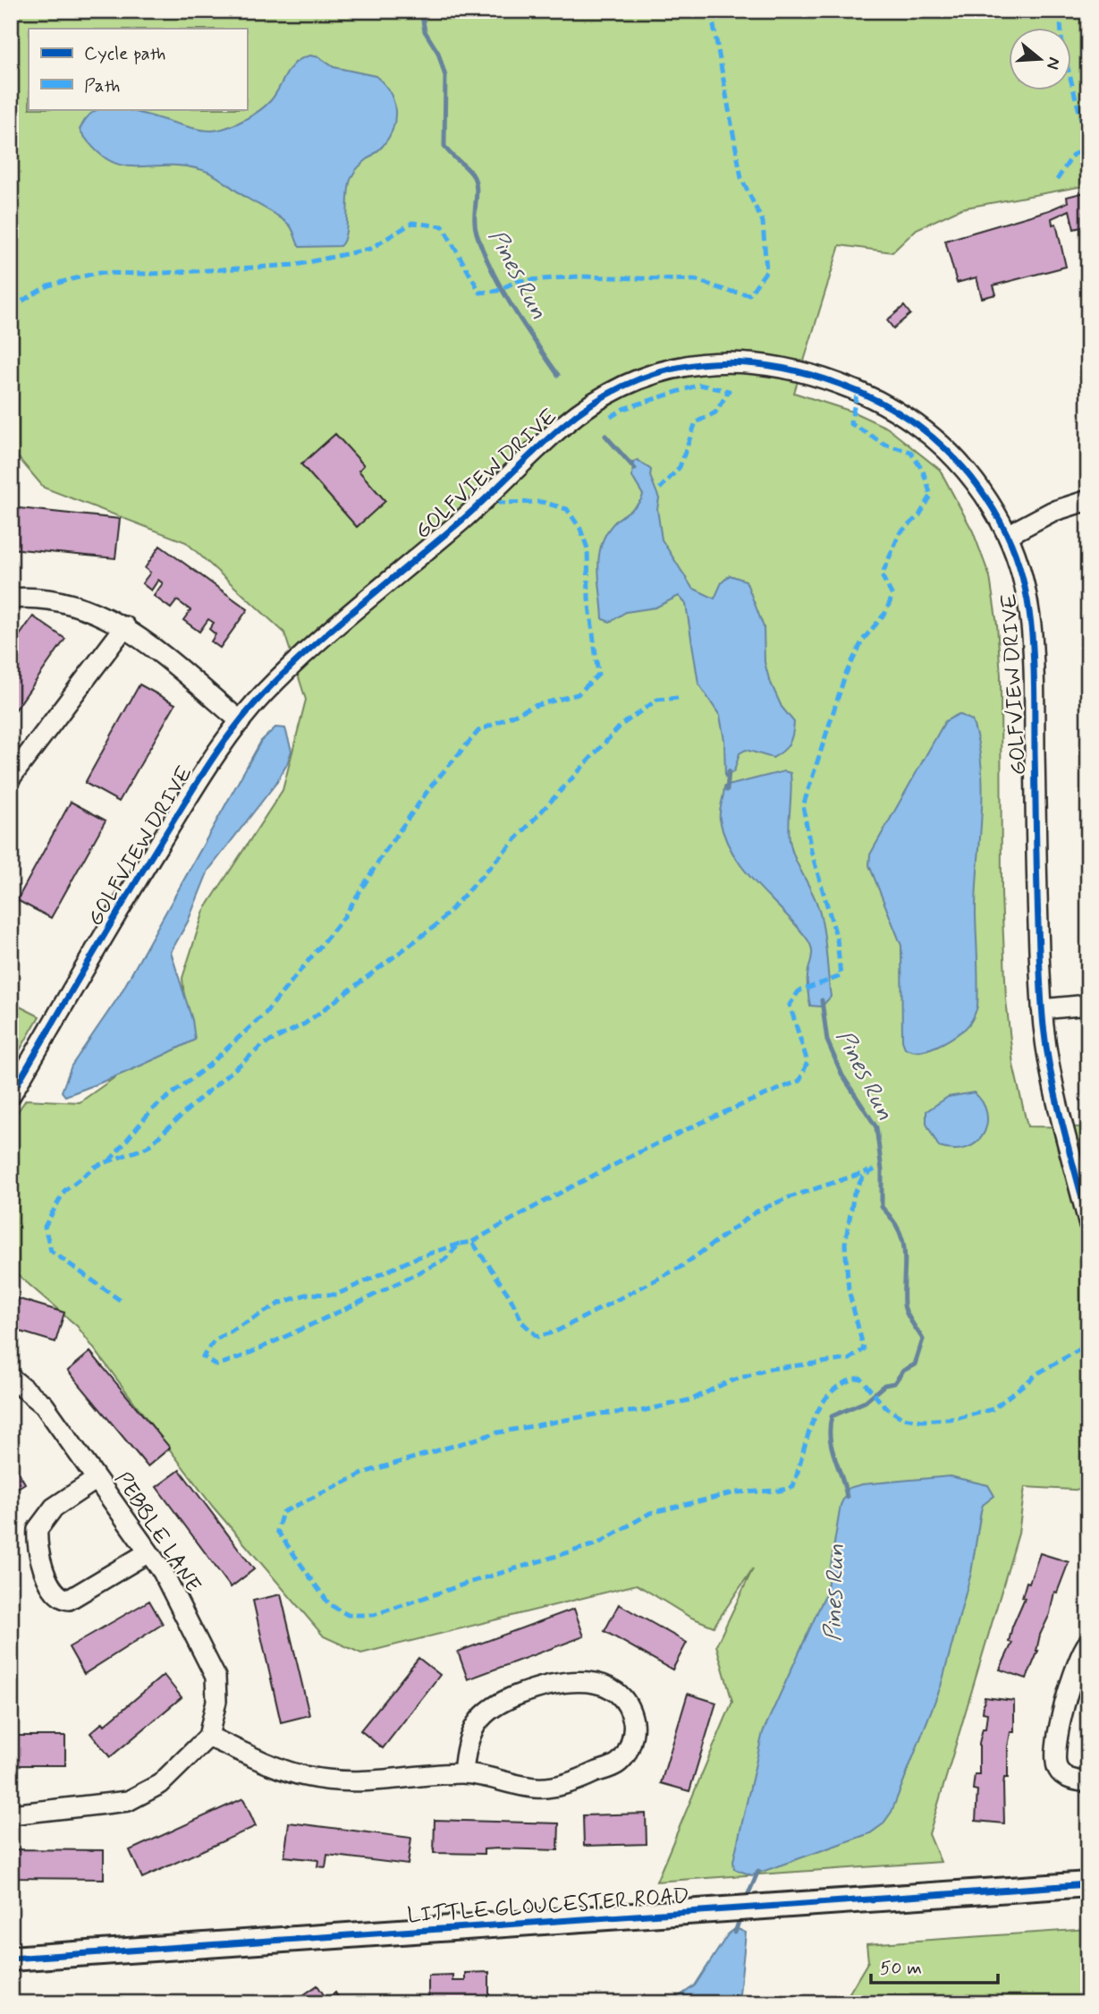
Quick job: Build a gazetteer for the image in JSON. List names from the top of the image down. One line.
{"streets":{"street":["GOLFVIEW DRIVE","PEBBLE LANE","LITTLE GLOUCESTER ROAD"]},"water":["Pines Run"],"legend":["Cycle path","Path"],"scale_bar":"50 m","north":"right"}
